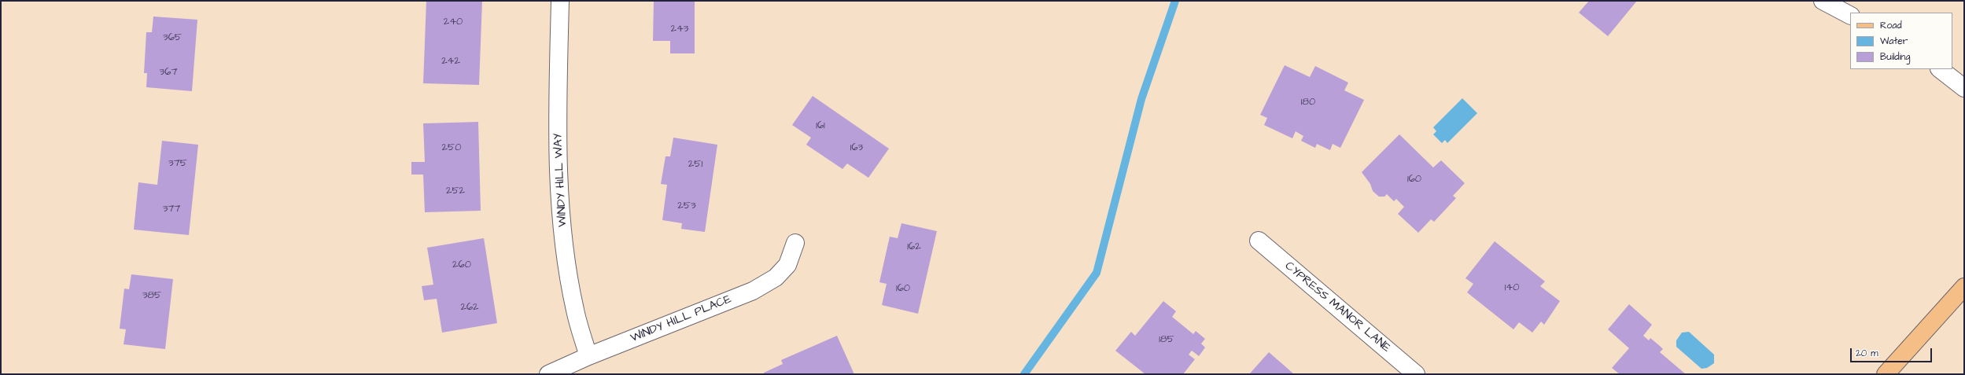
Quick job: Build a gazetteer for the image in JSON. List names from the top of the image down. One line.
{"streets":{"street":["WINDY HILL WAY","CYPRESS MANOR LANE","WINDY HILL PLACE"]},"crossings":[["WINDY HILL WAY","WINDY HILL PLACE"]],"house_numbers":["240","243","365","242","367","180","161","250","163","375","251","160","252","253","377","162","260","140","160","385","262","185"],"legend":["Road","Water","Building"],"scale_bar":"20 m"}
